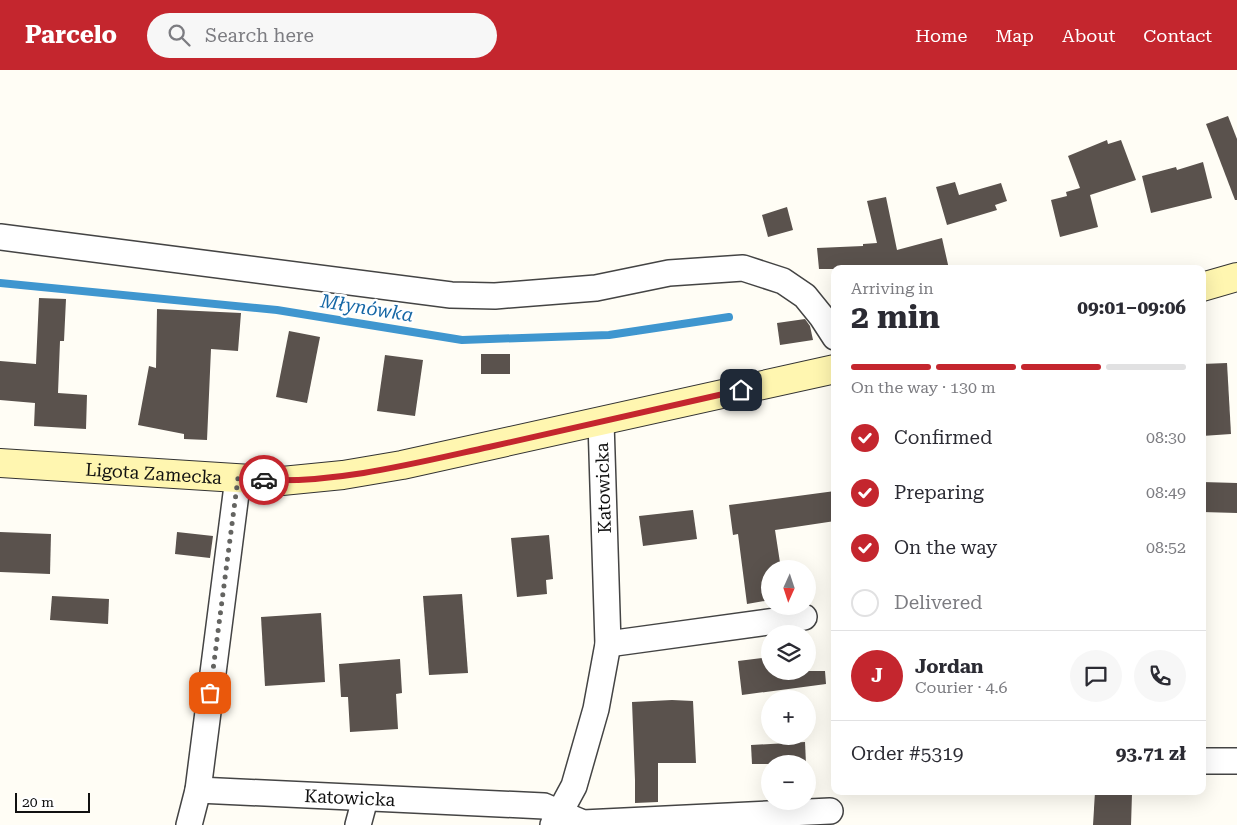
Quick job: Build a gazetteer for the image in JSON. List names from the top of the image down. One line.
{"streets":{"main road":["Ligota Zamecka","Katowicka"]},"crossings":[["Ligota Zamecka","Katowicka"]],"water":["Młynówka"],"scale_bar":"20 m","north":"bottom","page":{"header":"Parcelo","search":"Search here","nav":["Home","Map","About","Contact"],"heading":["2 min","Arriving in","09:01–09:06"],"panel":["Jordan","Courier · 4.6","Order #5319","93.71 zł"],"bar":"On the way · 130 m","list":[["Confirmed","08:30"],["Preparing","08:49"],["On the way","08:52"],"Delivered"],"map_buttons":["+","−"],"round":"J","scale":"20 m"}}
